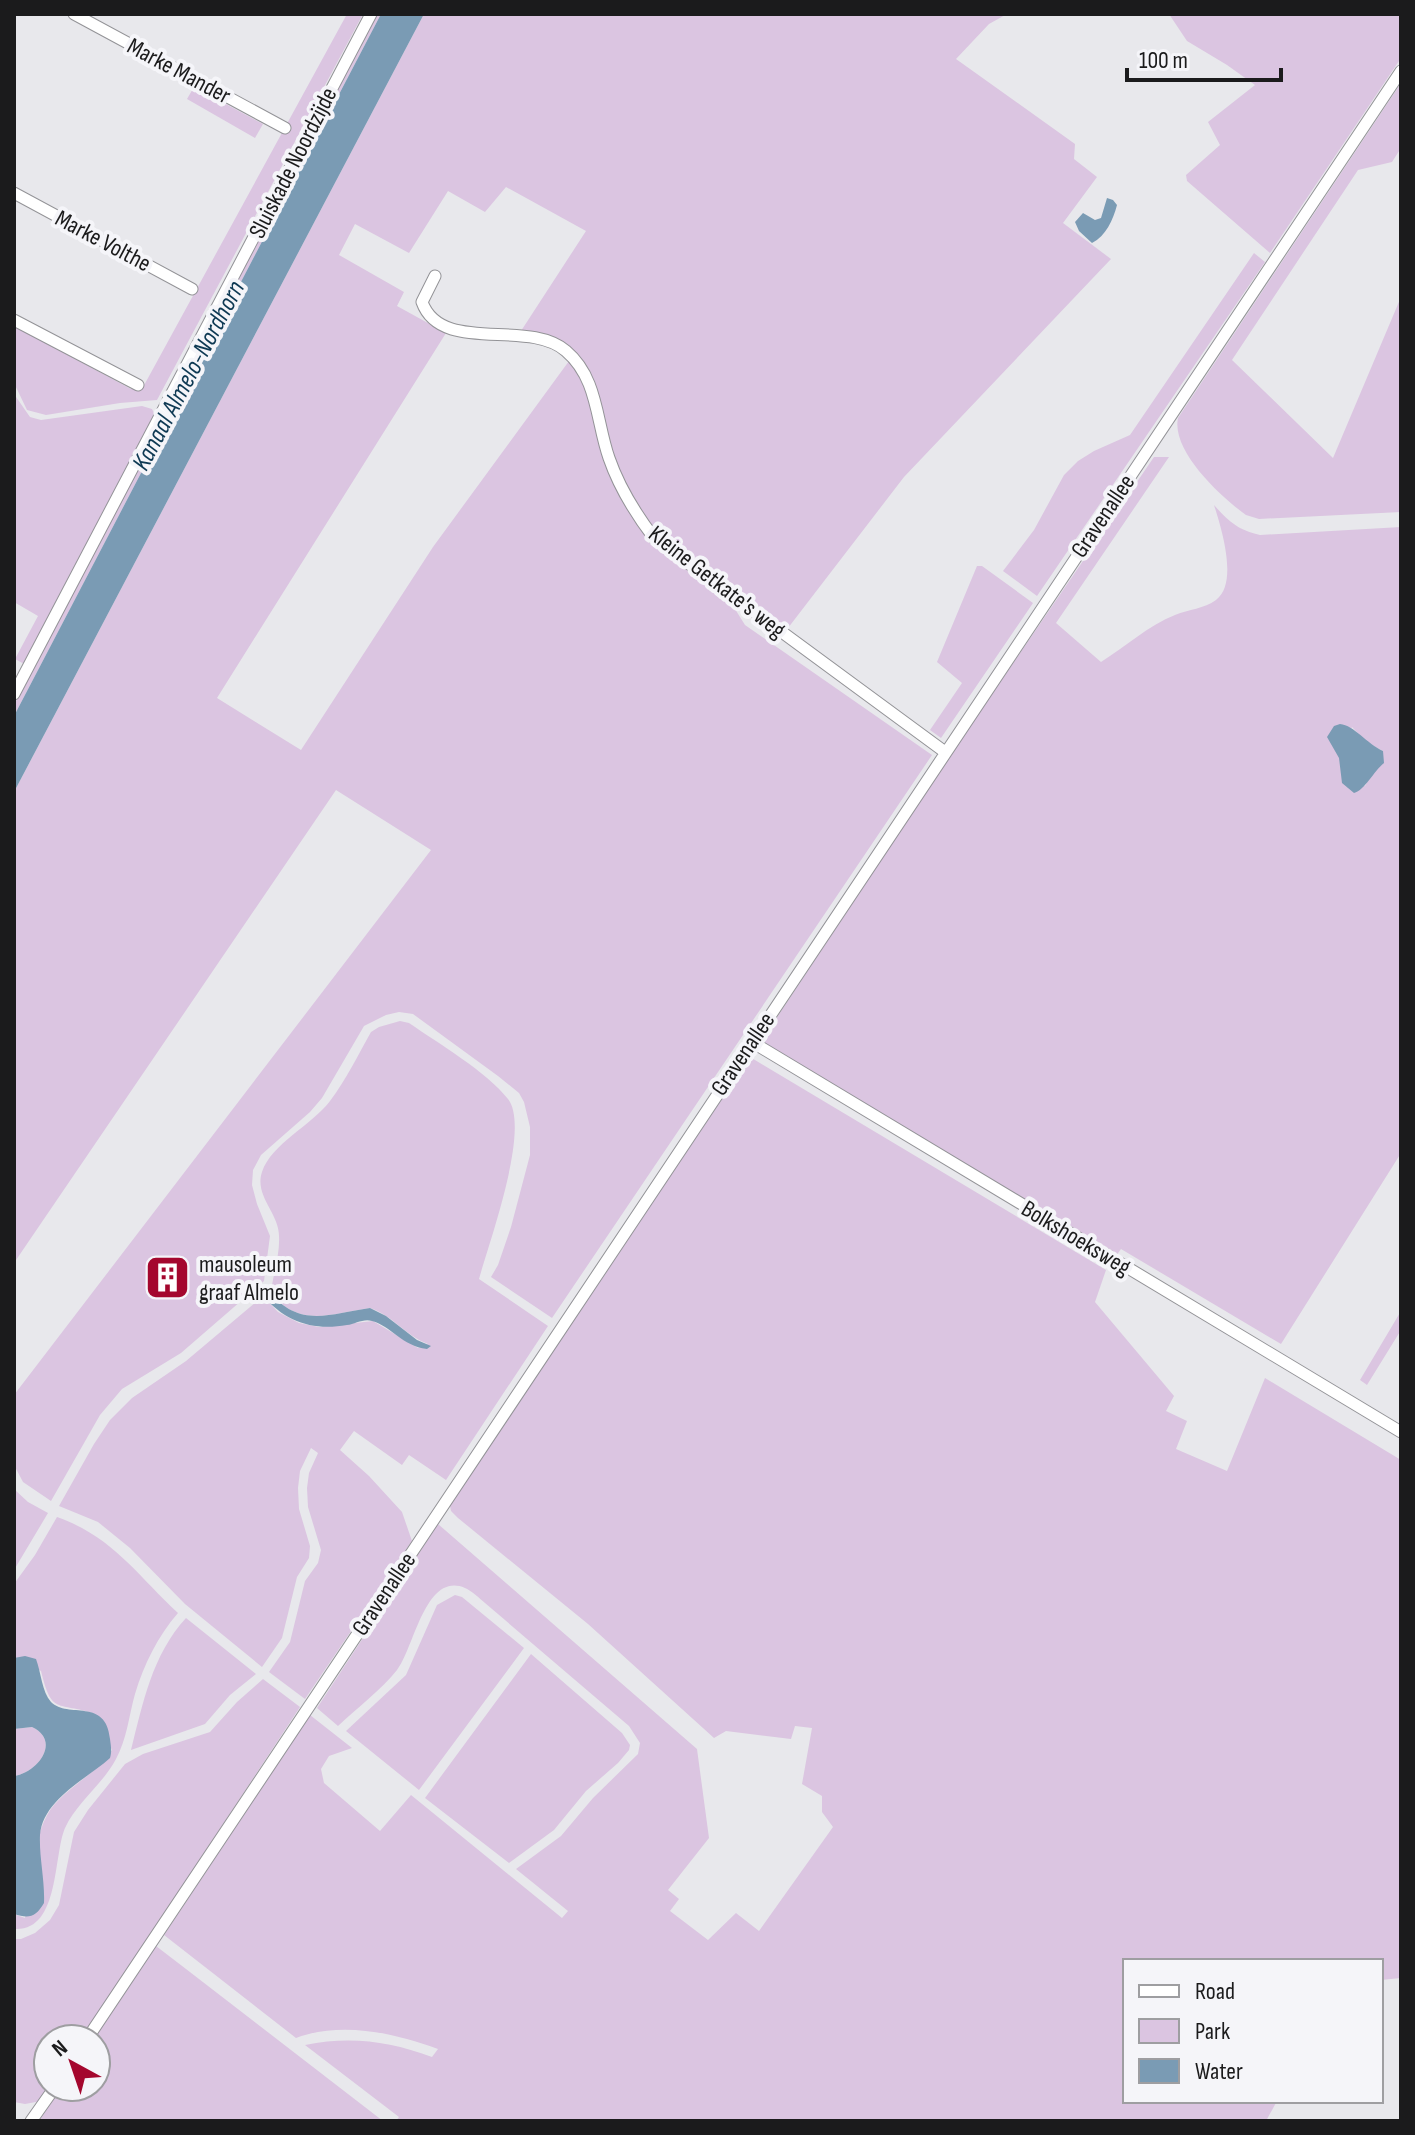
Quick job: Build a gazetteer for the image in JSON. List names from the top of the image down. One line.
{"streets":{"street":["Marke Mander","Sluiskade Noordzijde","Marke Volthe","Gravenallee","Kleine Getkate's weg","Bolkshoeksweg"]},"crossings":[["Gravenallee","Kleine Getkate's weg"],["Gravenallee","Bolkshoeksweg"]],"water":["Kanaal Almelo-Nordhorn"],"places":{"building":["mausoleum graaf Almelo"]},"legend":["Road","Park","Water"],"scale_bar":"100 m","north":"top left"}
